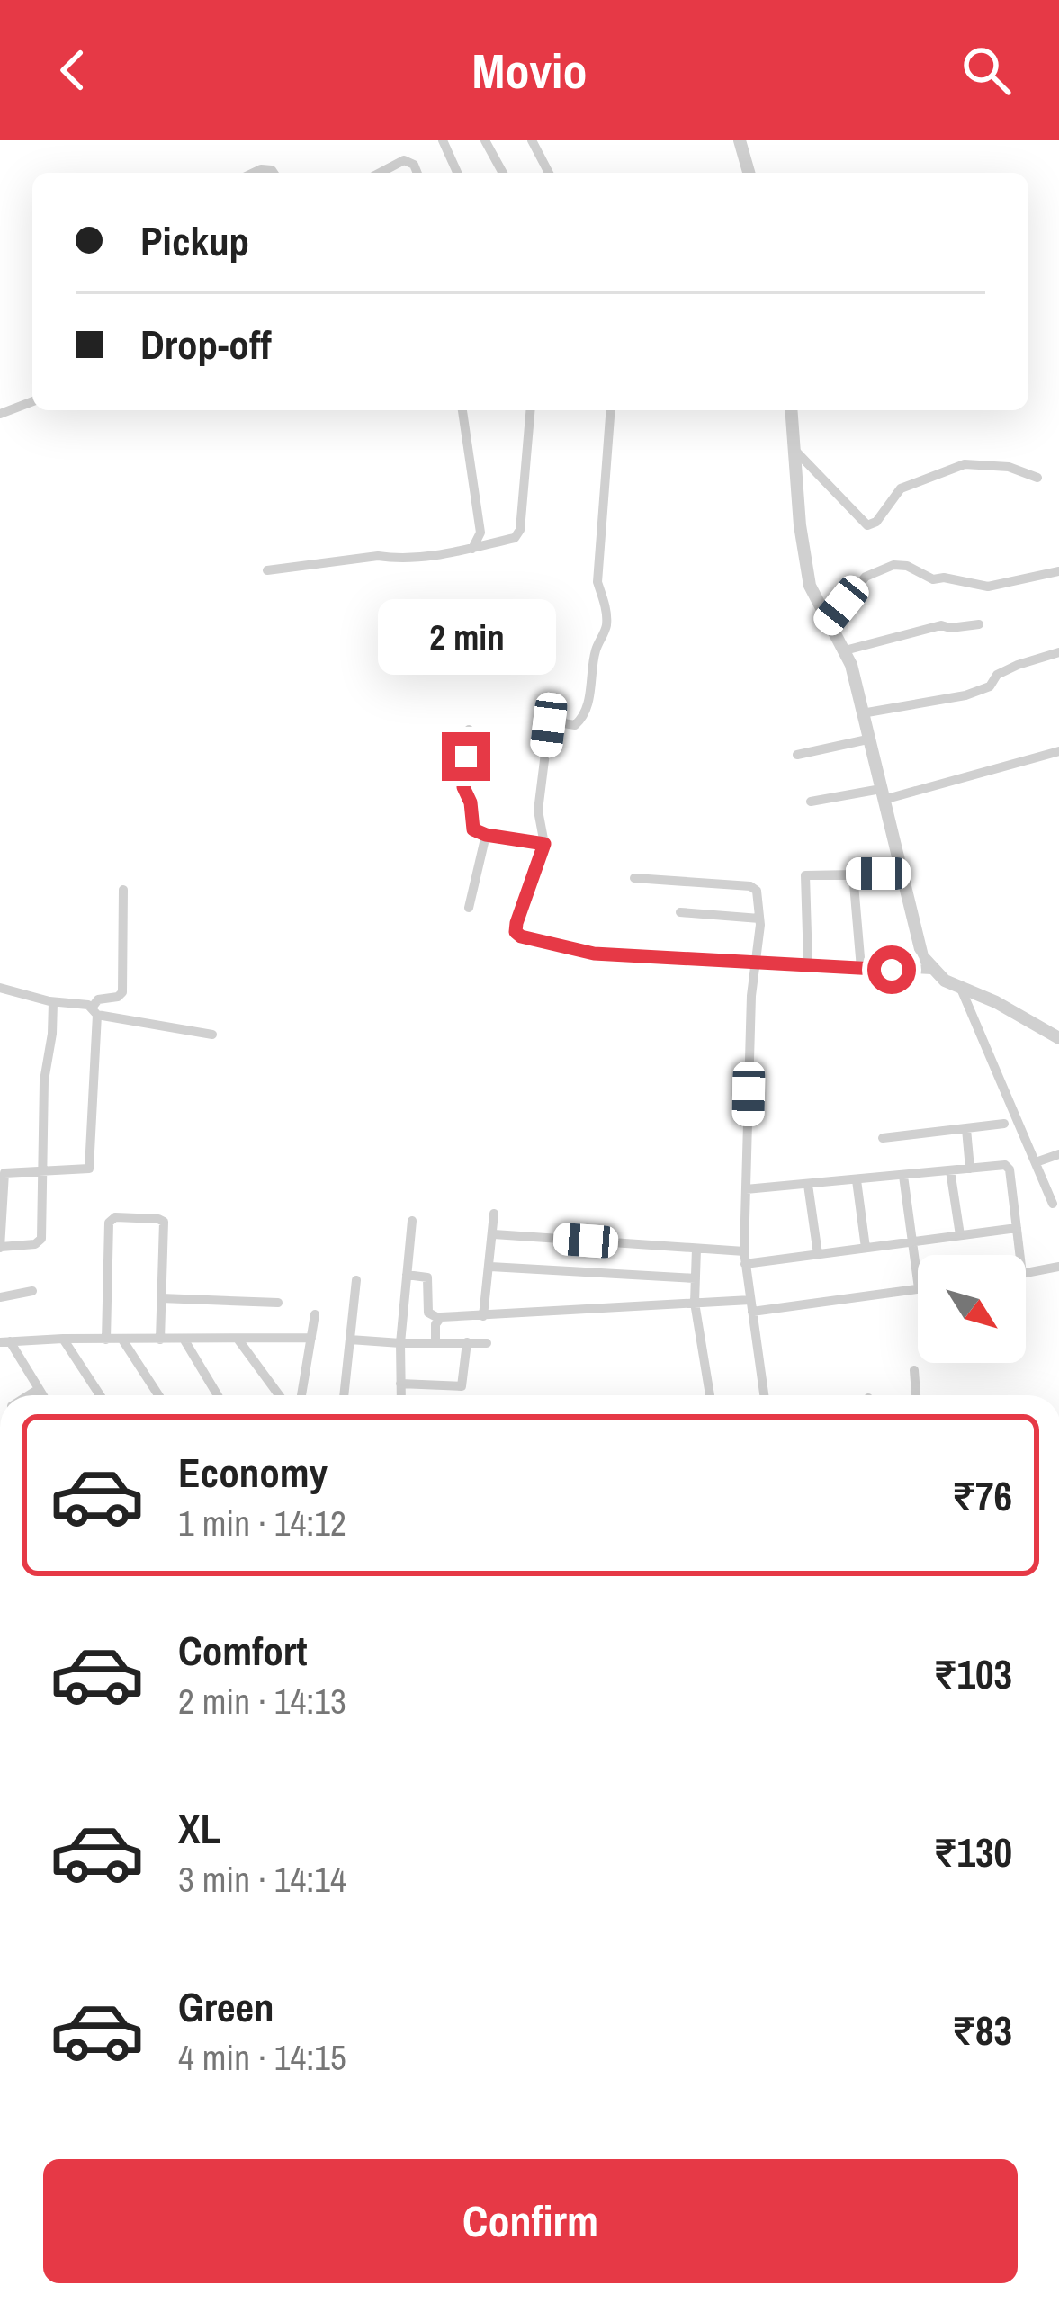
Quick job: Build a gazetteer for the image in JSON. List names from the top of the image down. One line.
{"north":"bottom right","page":{"header":"Movio","banner":["Pickup","Drop-off"],"bubble":"2 min","list":[{"name":"Economy","note":"1 min · 14:12","value":"₹76"},{"name":"Comfort","note":"2 min · 14:13","value":"₹103"},{"name":"XL","note":"3 min · 14:14","value":"₹130"},{"name":"Green","note":"4 min · 14:15","value":"₹83"}],"buttons":"Confirm"}}
